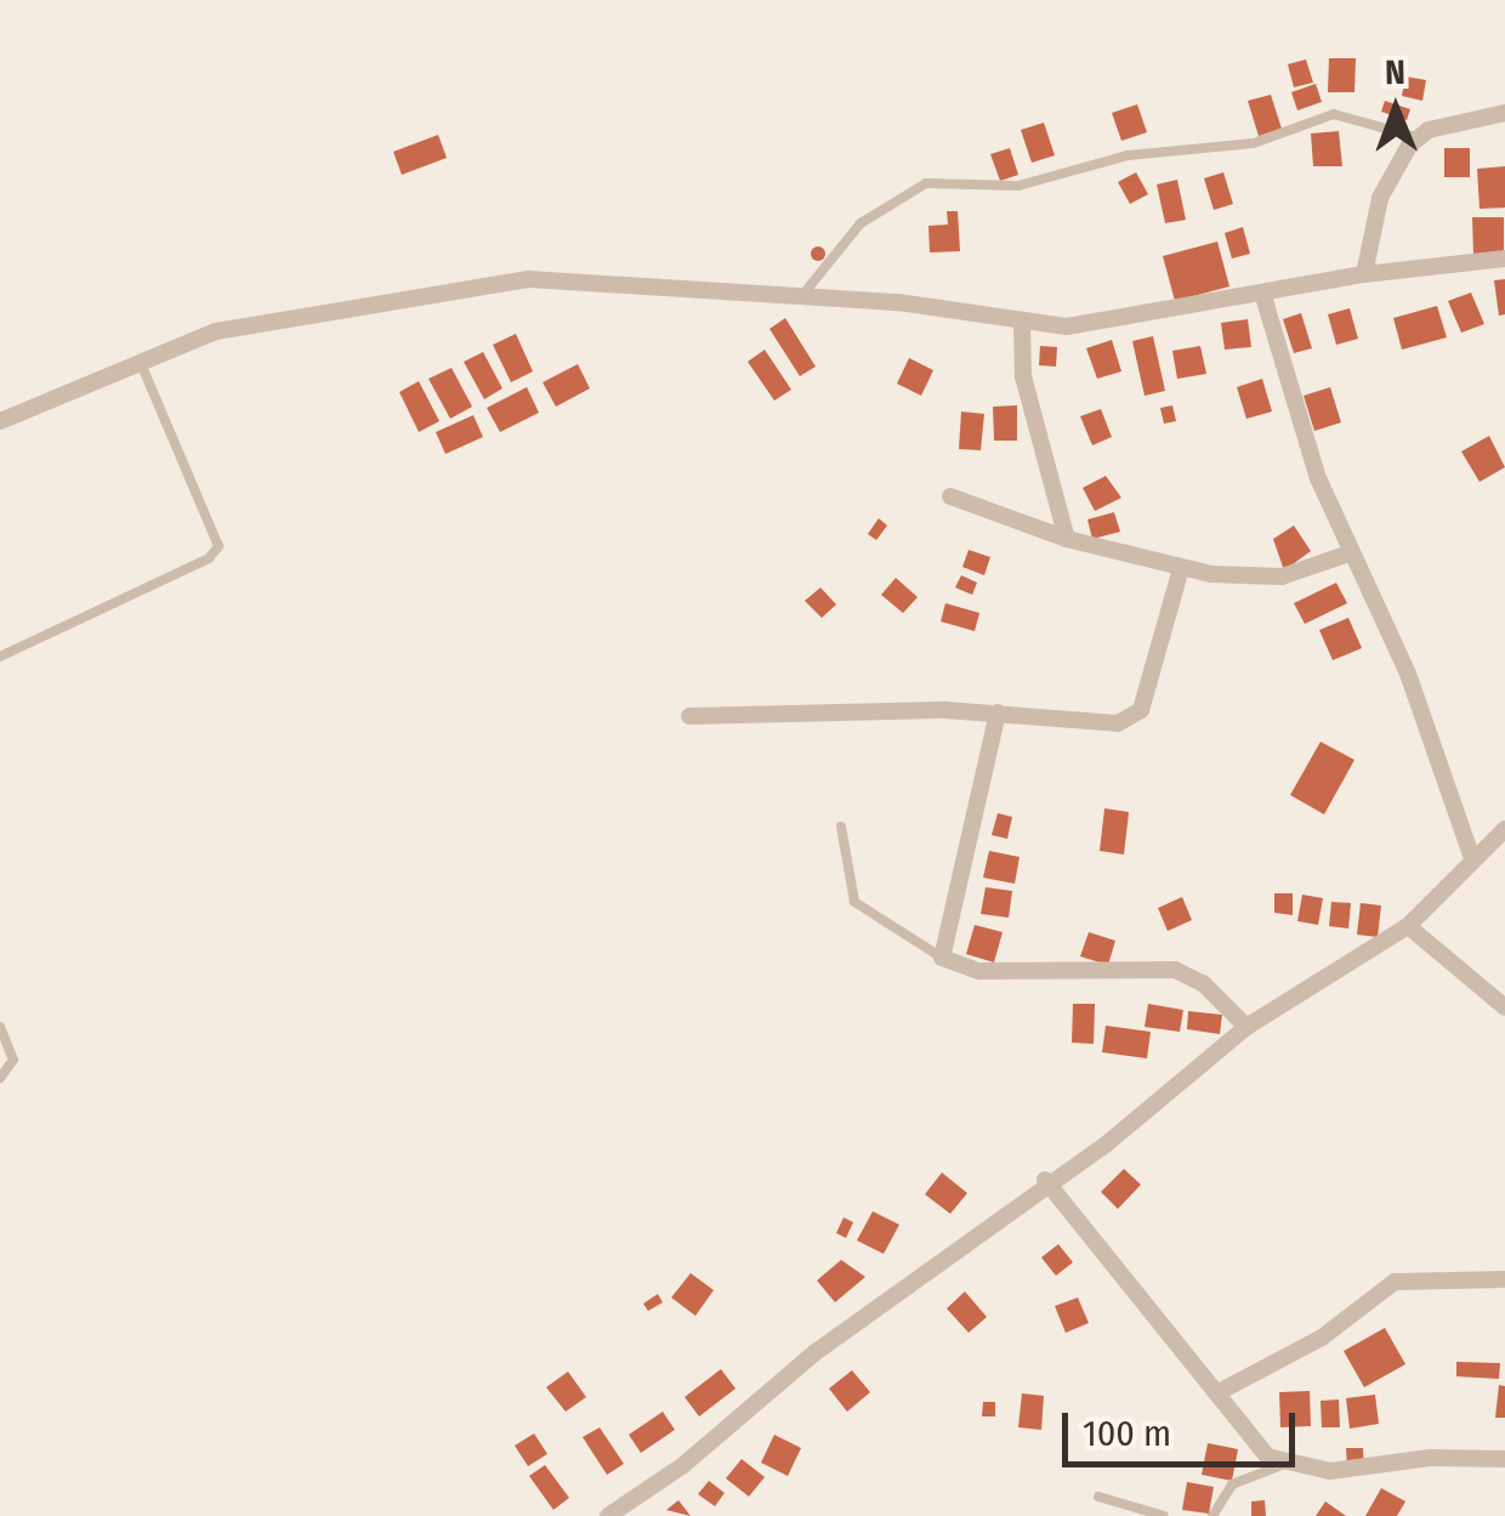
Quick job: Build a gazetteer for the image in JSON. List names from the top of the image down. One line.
{"scale_bar":"100 m","north":"top"}
